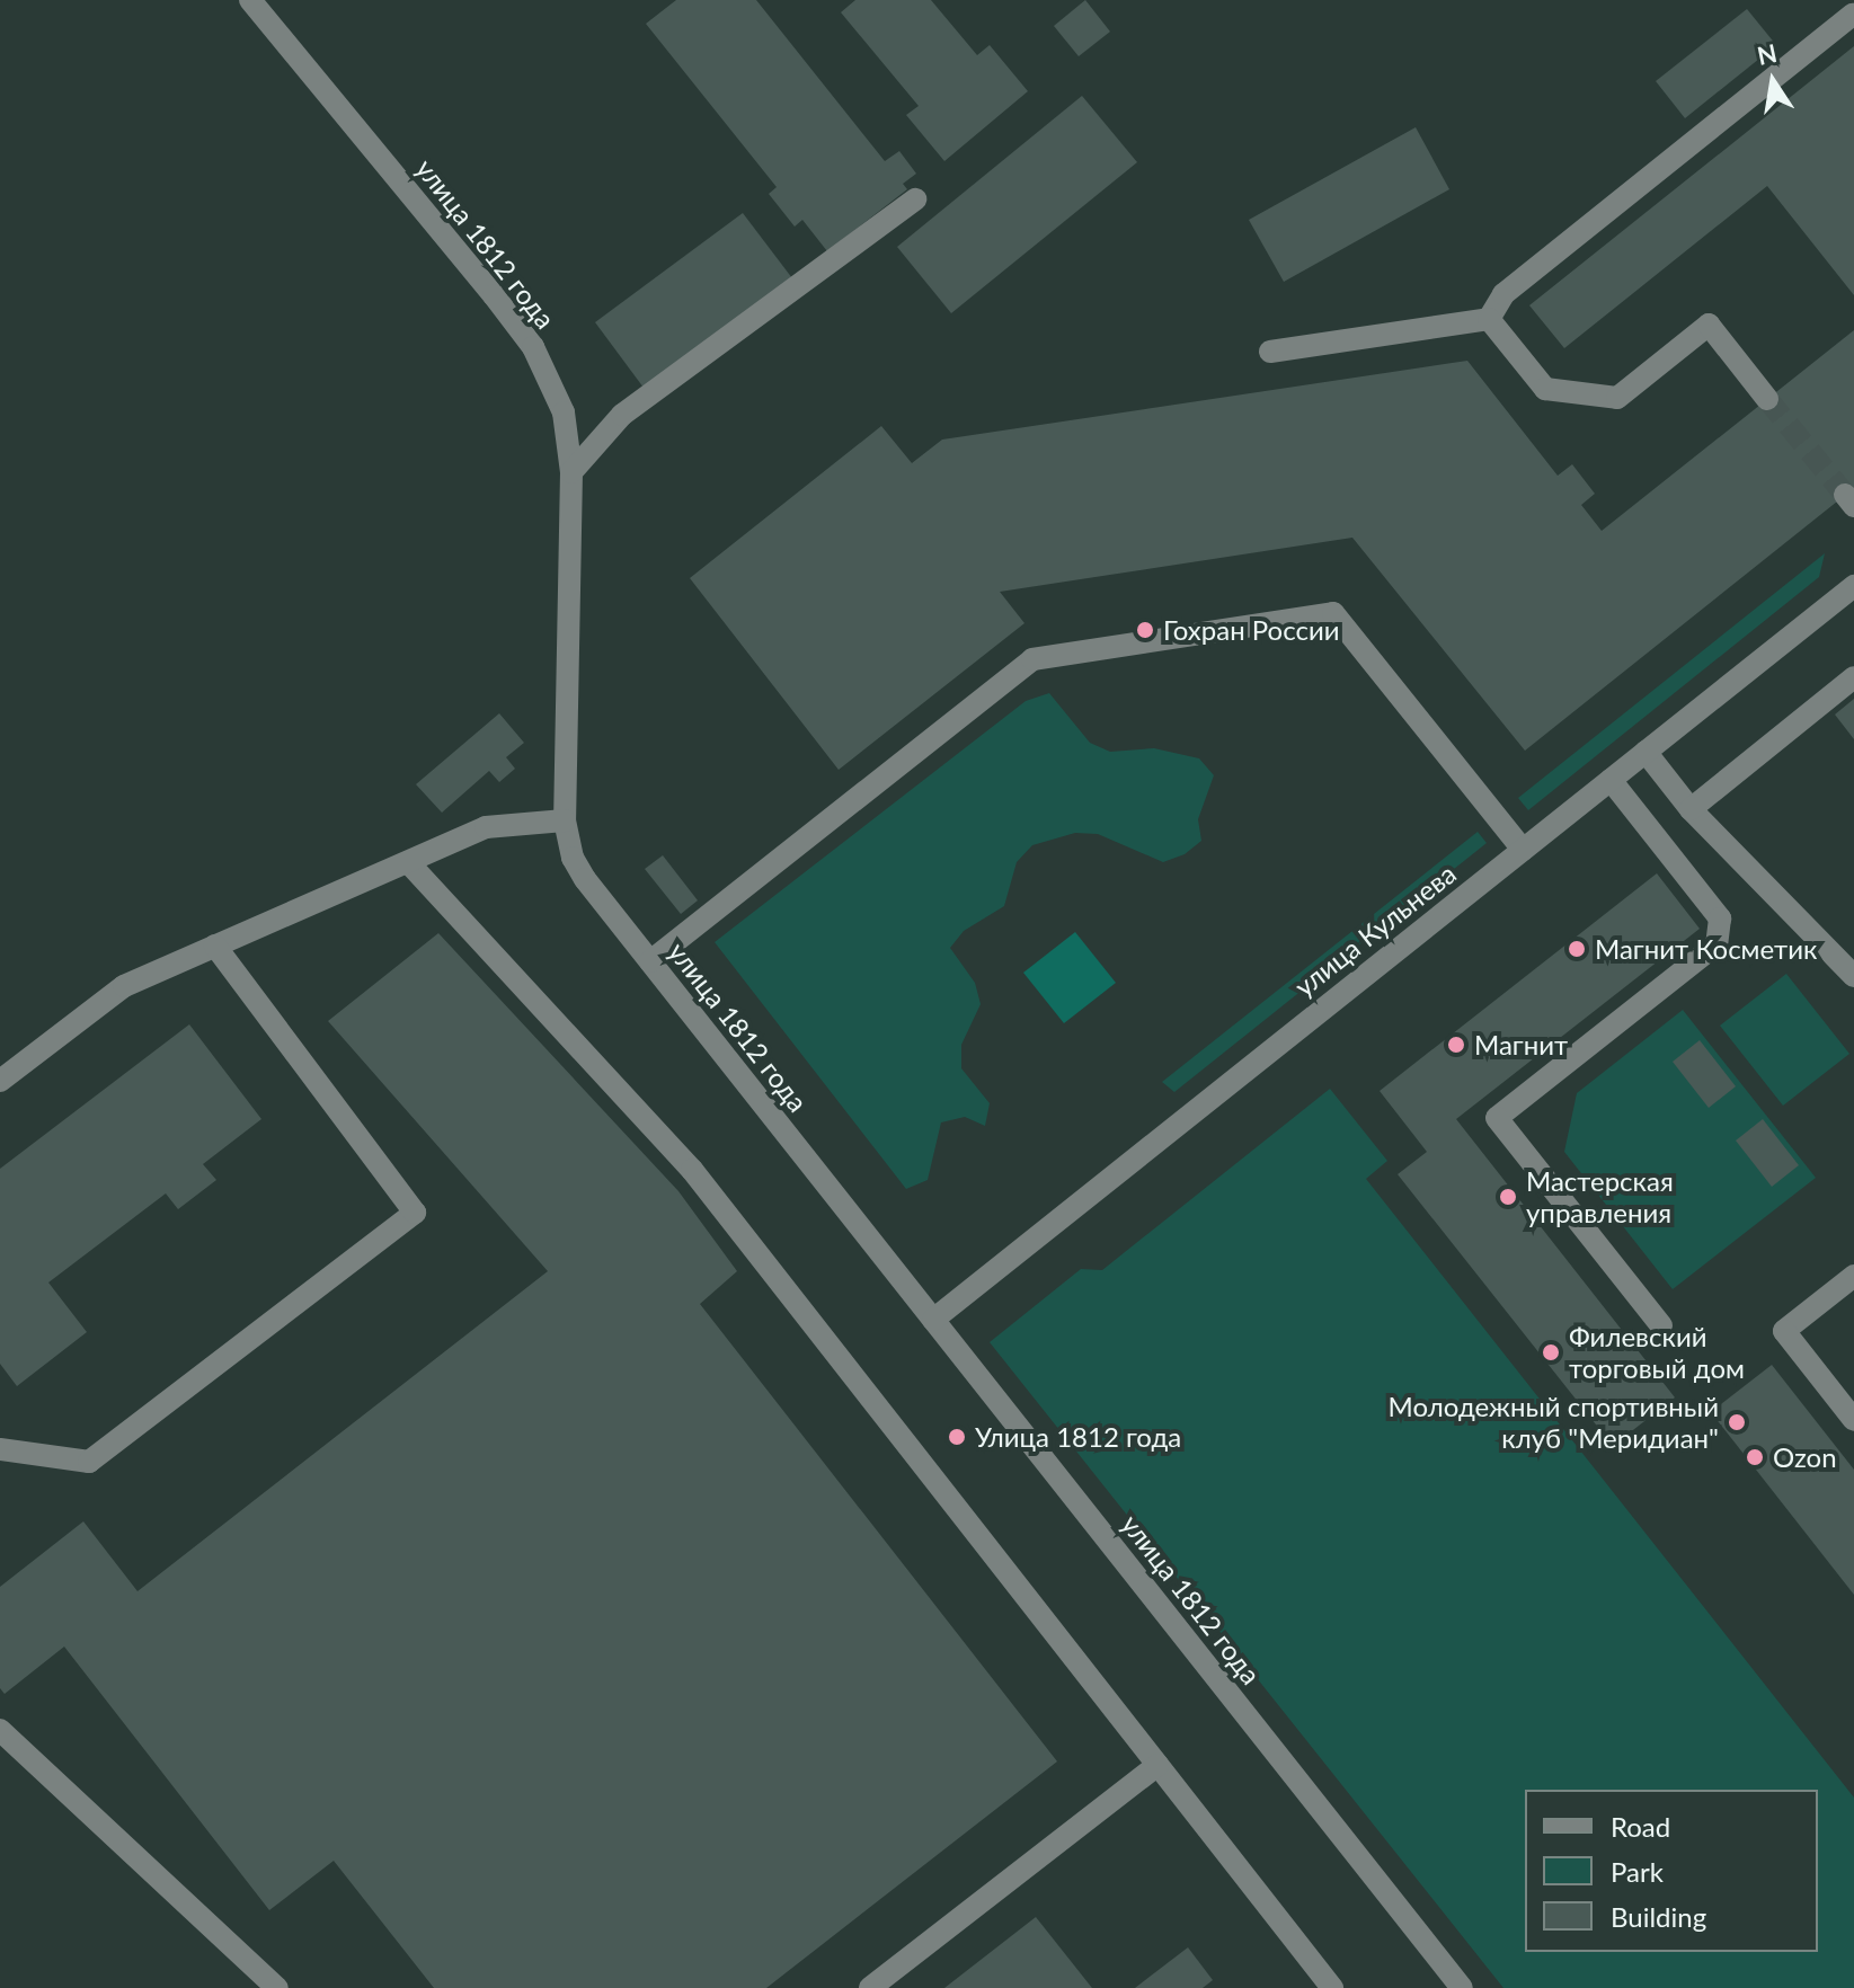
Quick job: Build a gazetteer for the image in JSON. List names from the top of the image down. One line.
{"streets":{"street":["улица 1812 года","улица Кульнева"]},"crossings":[["улица 1812 года","улица Кульнева"]],"places":["Гохран России","Магнит Косметик","Магнит","Мастерская управления","Филевский торговый дом","Молодежный спортивный клуб \"Меридиан\"","Улица 1812 года","Ozon"],"legend":["Road","Park","Building"],"north":"top"}
